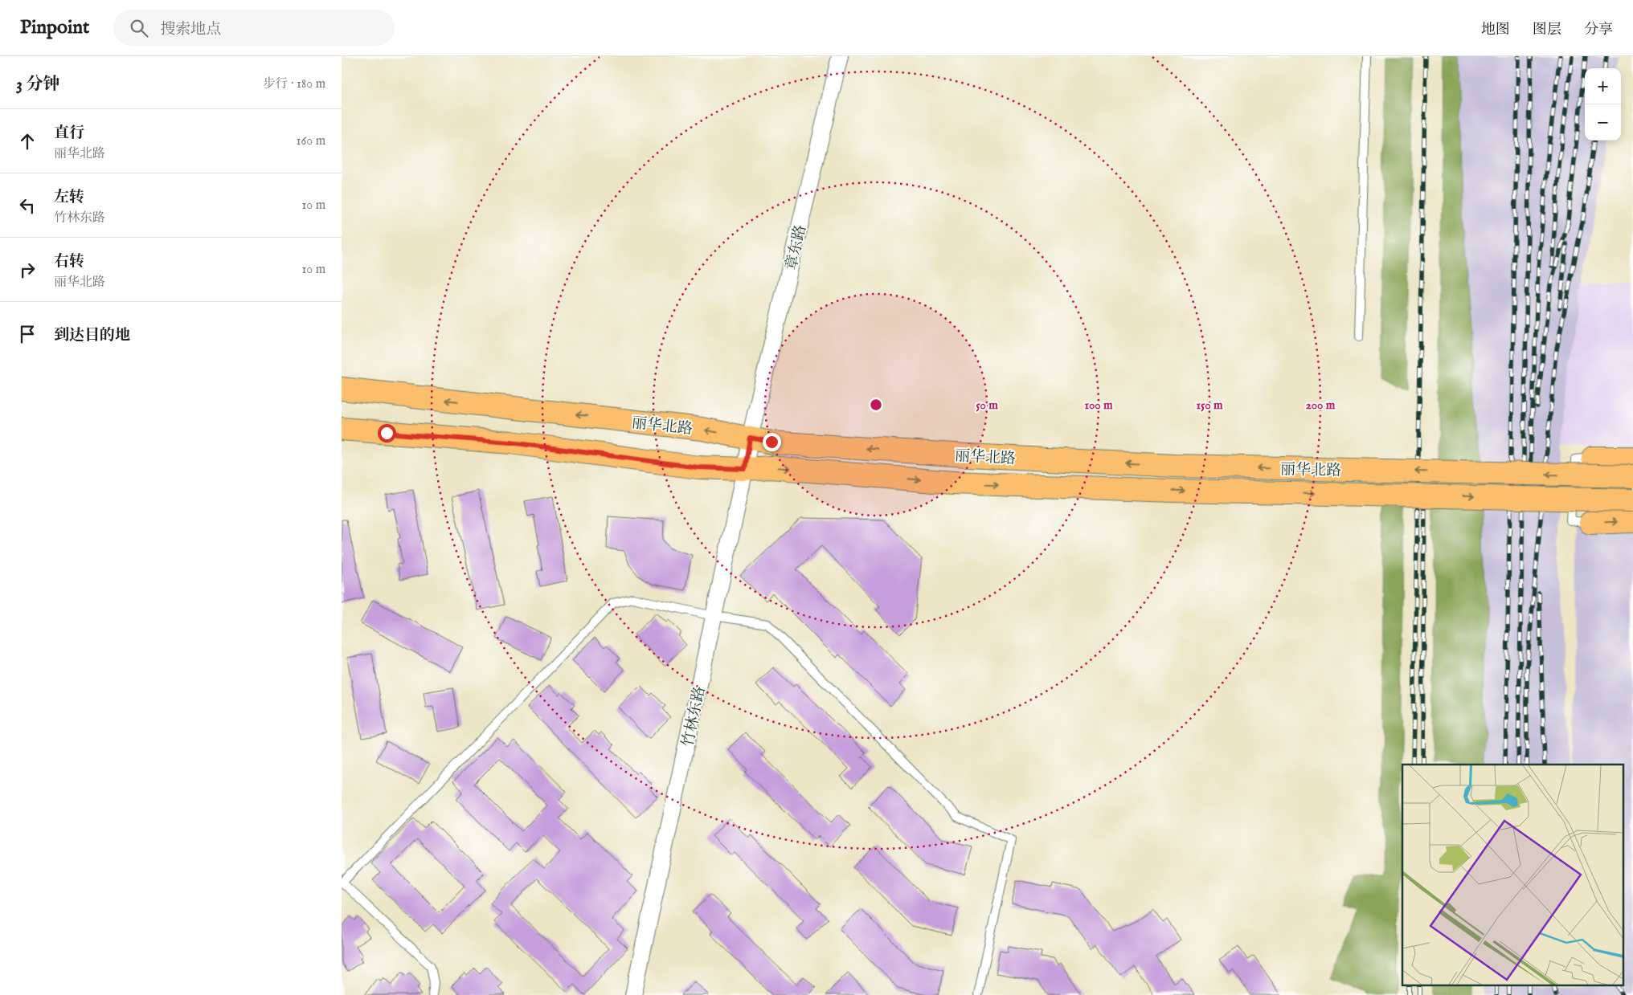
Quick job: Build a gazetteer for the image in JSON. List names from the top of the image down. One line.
{"streets":{"main road":["丽华北路"],"street":["章东路","竹林东路"]},"crossings":[["章东路","丽华北路"],["章东路","竹林东路"],["丽华北路","竹林东路"]],"page":{"header":"Pinpoint","search":"搜索地点","nav":["地图","图层","分享"],"heading":["3 分钟","步行 · 180 m"],"map_buttons":["+","−"],"list":[["直行","丽华北路","160 m"],["左转","竹林东路","10 m"],["右转","丽华北路","10 m"],"到达目的地"]},"rings":["50 m","100 m","150 m","200 m"]}
